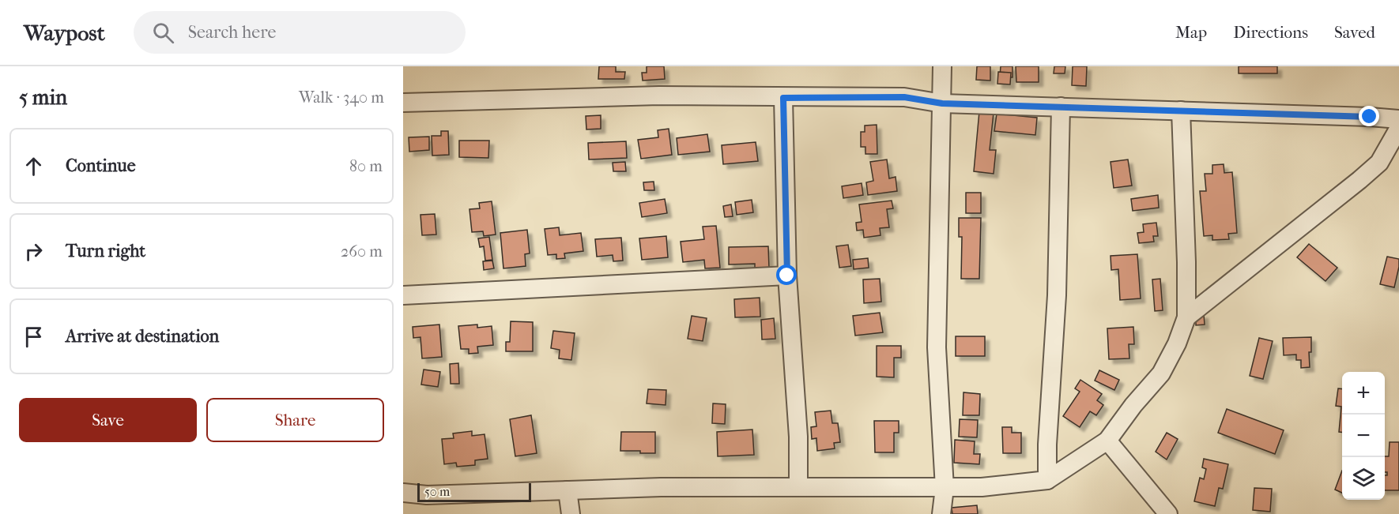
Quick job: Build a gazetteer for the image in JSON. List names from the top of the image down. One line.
{"scale_bar":"50 m","page":{"header":"Waypost","search":"Search here","nav":["Map","Directions","Saved"],"heading":["5 min","Walk · 340 m"],"list":[["Continue","80 m"],["Turn right","260 m"],"Arrive at destination"],"map_buttons":["+","−"],"buttons":["Save","Share"],"scale":"50 m"}}
